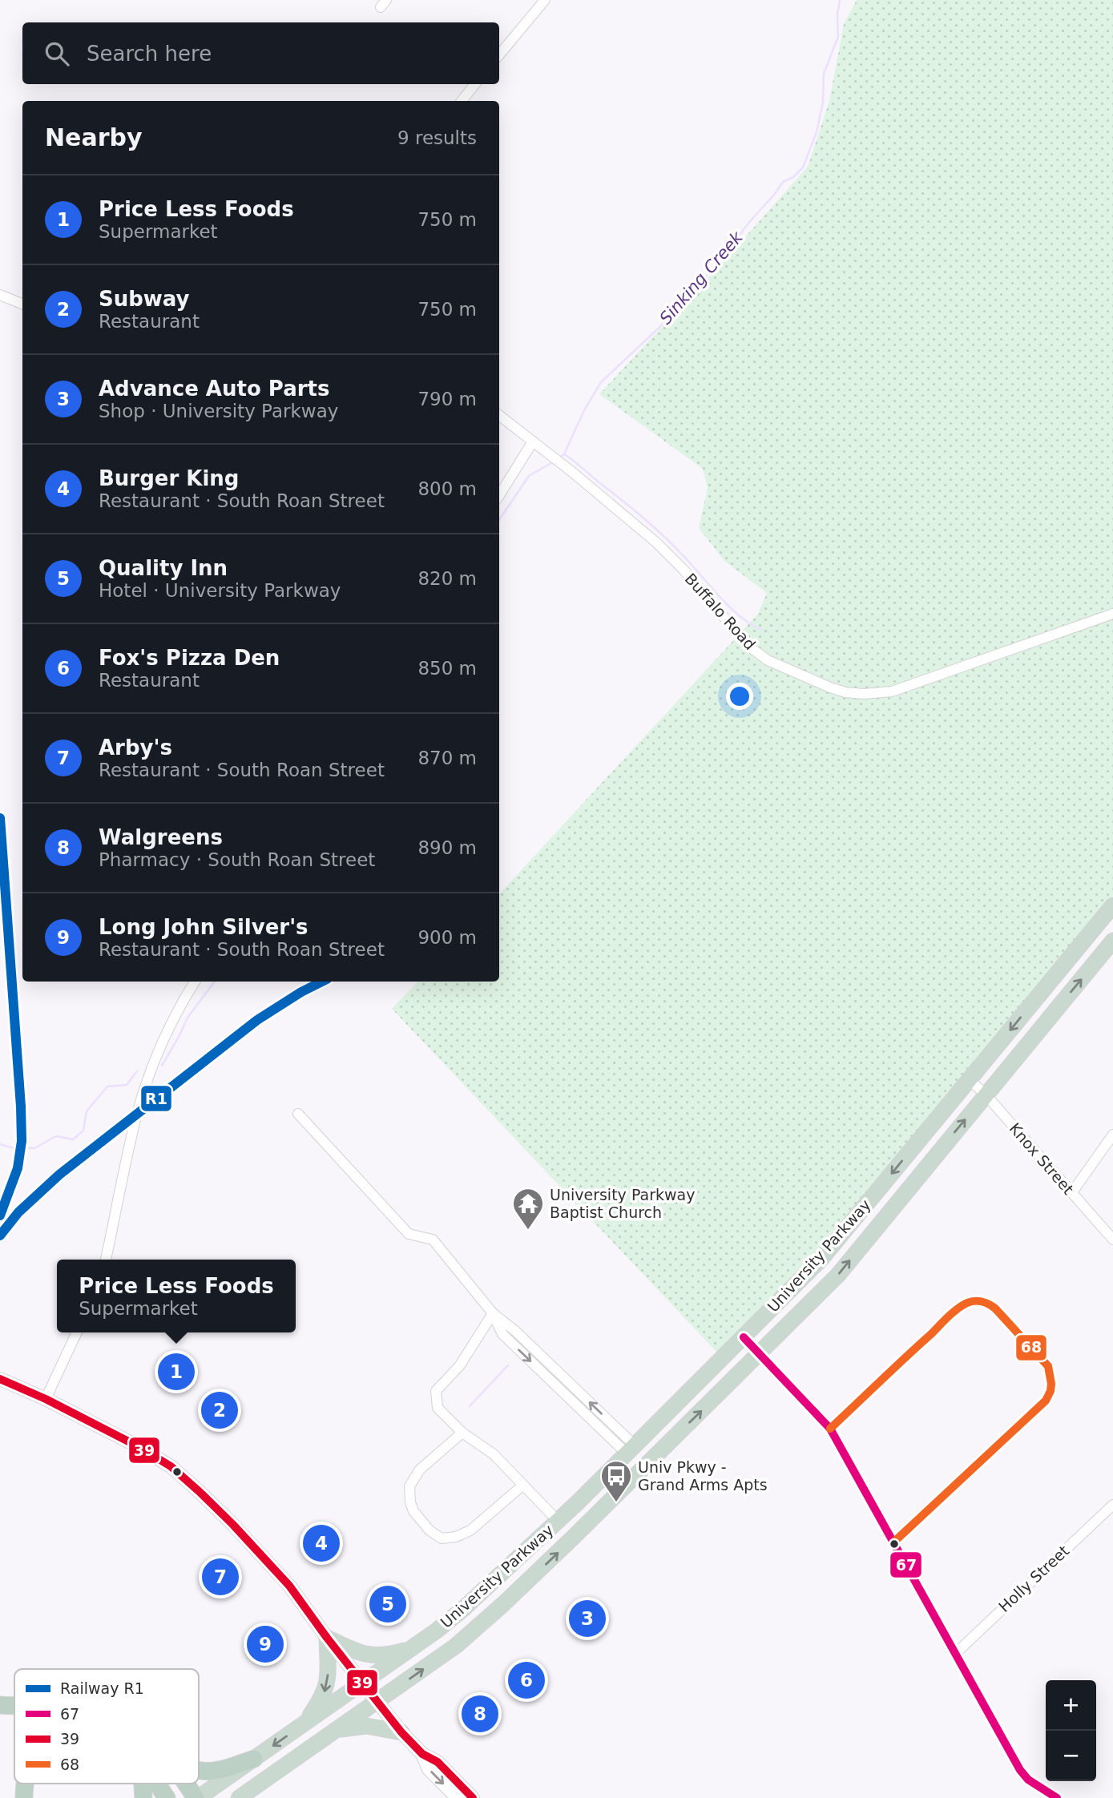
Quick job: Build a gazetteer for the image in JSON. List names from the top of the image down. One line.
{"streets":{"highway":["University Parkway"],"street":["Buffalo Road","Knox Street","Holly Street"]},"crossings":[["Knox Street","University Parkway"]],"water":["Sinking Creek"],"places":{"temple":["University Parkway Baptist Church"],"bus stop":["Univ Pkwy - Grand Arms Apts"]},"lines":["rail line R1","transit line 68","transit line 67","transit line 39"],"legend":["Railway R1","67","39","68"],"page":{"search":"Search here","heading":["Nearby","9 results"],"list":[{"mark":"1","name":"Price Less Foods","note":"Supermarket","value":"750 m"},{"mark":"2","name":"Subway","note":"Restaurant","value":"750 m"},{"mark":"3","name":"Advance Auto Parts","note":"Shop · University Parkway","value":"790 m"},{"mark":"4","name":"Burger King","note":"Restaurant · South Roan Street","value":"800 m"},{"mark":"5","name":"Quality Inn","note":"Hotel · University Parkway","value":"820 m"},{"mark":"6","name":"Fox's Pizza Den","note":"Restaurant","value":"850 m"},{"mark":"7","name":"Arby's","note":"Restaurant · South Roan Street","value":"870 m"},{"mark":"8","name":"Walgreens","note":"Pharmacy · South Roan Street","value":"890 m"},{"mark":"9","name":"Long John Silver's","note":"Restaurant · South Roan Street","value":"900 m"}],"popup":["Price Less Foods","Supermarket"],"pins":["1","2","4","7","5","3","9","6","8"],"map_buttons":["+","−"]}}
